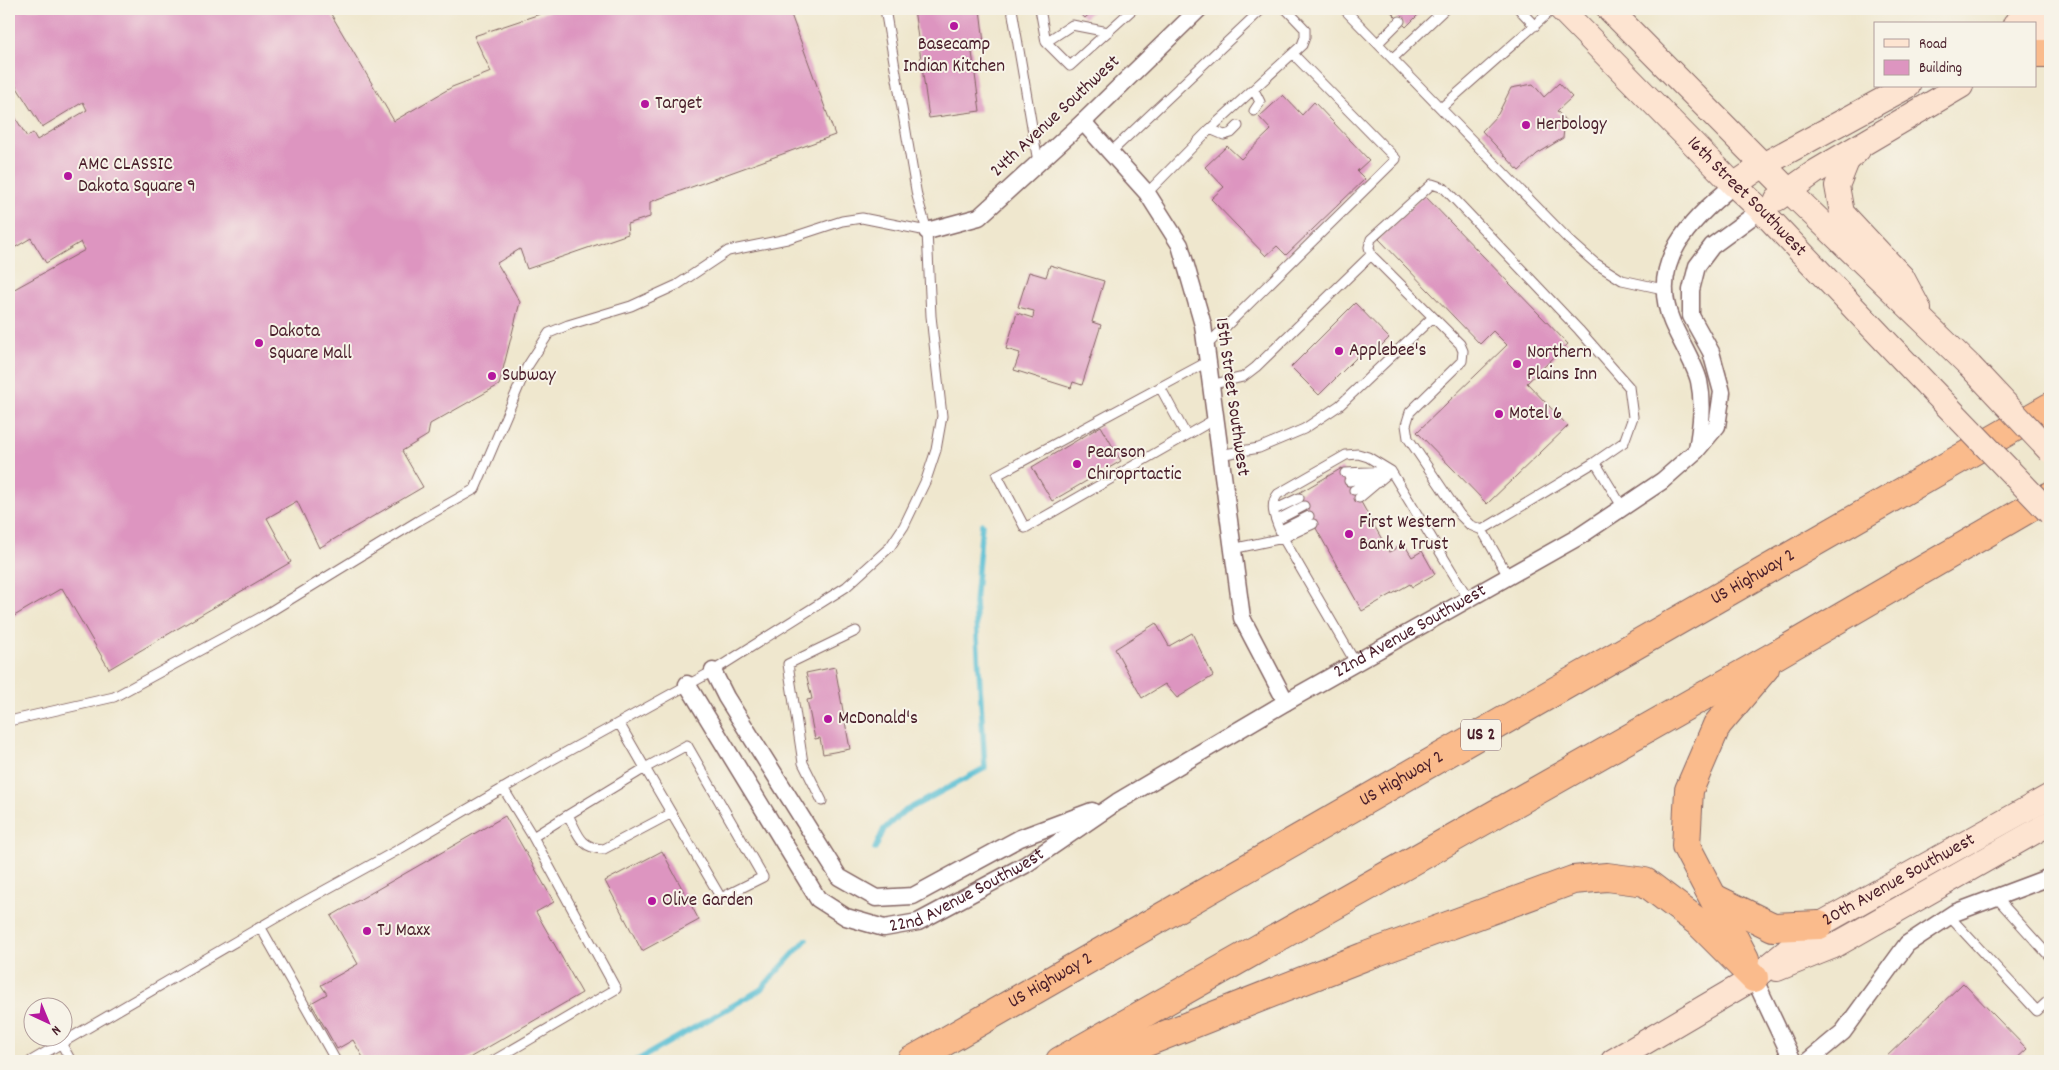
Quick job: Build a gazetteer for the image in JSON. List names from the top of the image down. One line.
{"streets":{"highway":["US Highway 2","US 2"],"main road":["16th Street Southwest","22nd Avenue Southwest","20th Avenue Southwest"],"street":["24th Avenue Southwest","15th Street Southwest"]},"crossings":[["24th Avenue Southwest","15th Street Southwest"],["16th Street Southwest","22nd Avenue Southwest"],["15th Street Southwest","22nd Avenue Southwest"]],"places":["Basecamp Indian Kitchen","Target","Herbology","AMC CLASSIC Dakota Square 9","Dakota Square Mall","Applebee's","Northern Plains Inn","Subway","Motel 6","Pearson Chiroprtactic","First Western Bank & Trust","McDonald's","Olive Garden","TJ Maxx"],"legend":["Road","Building"],"north":"bottom right"}
